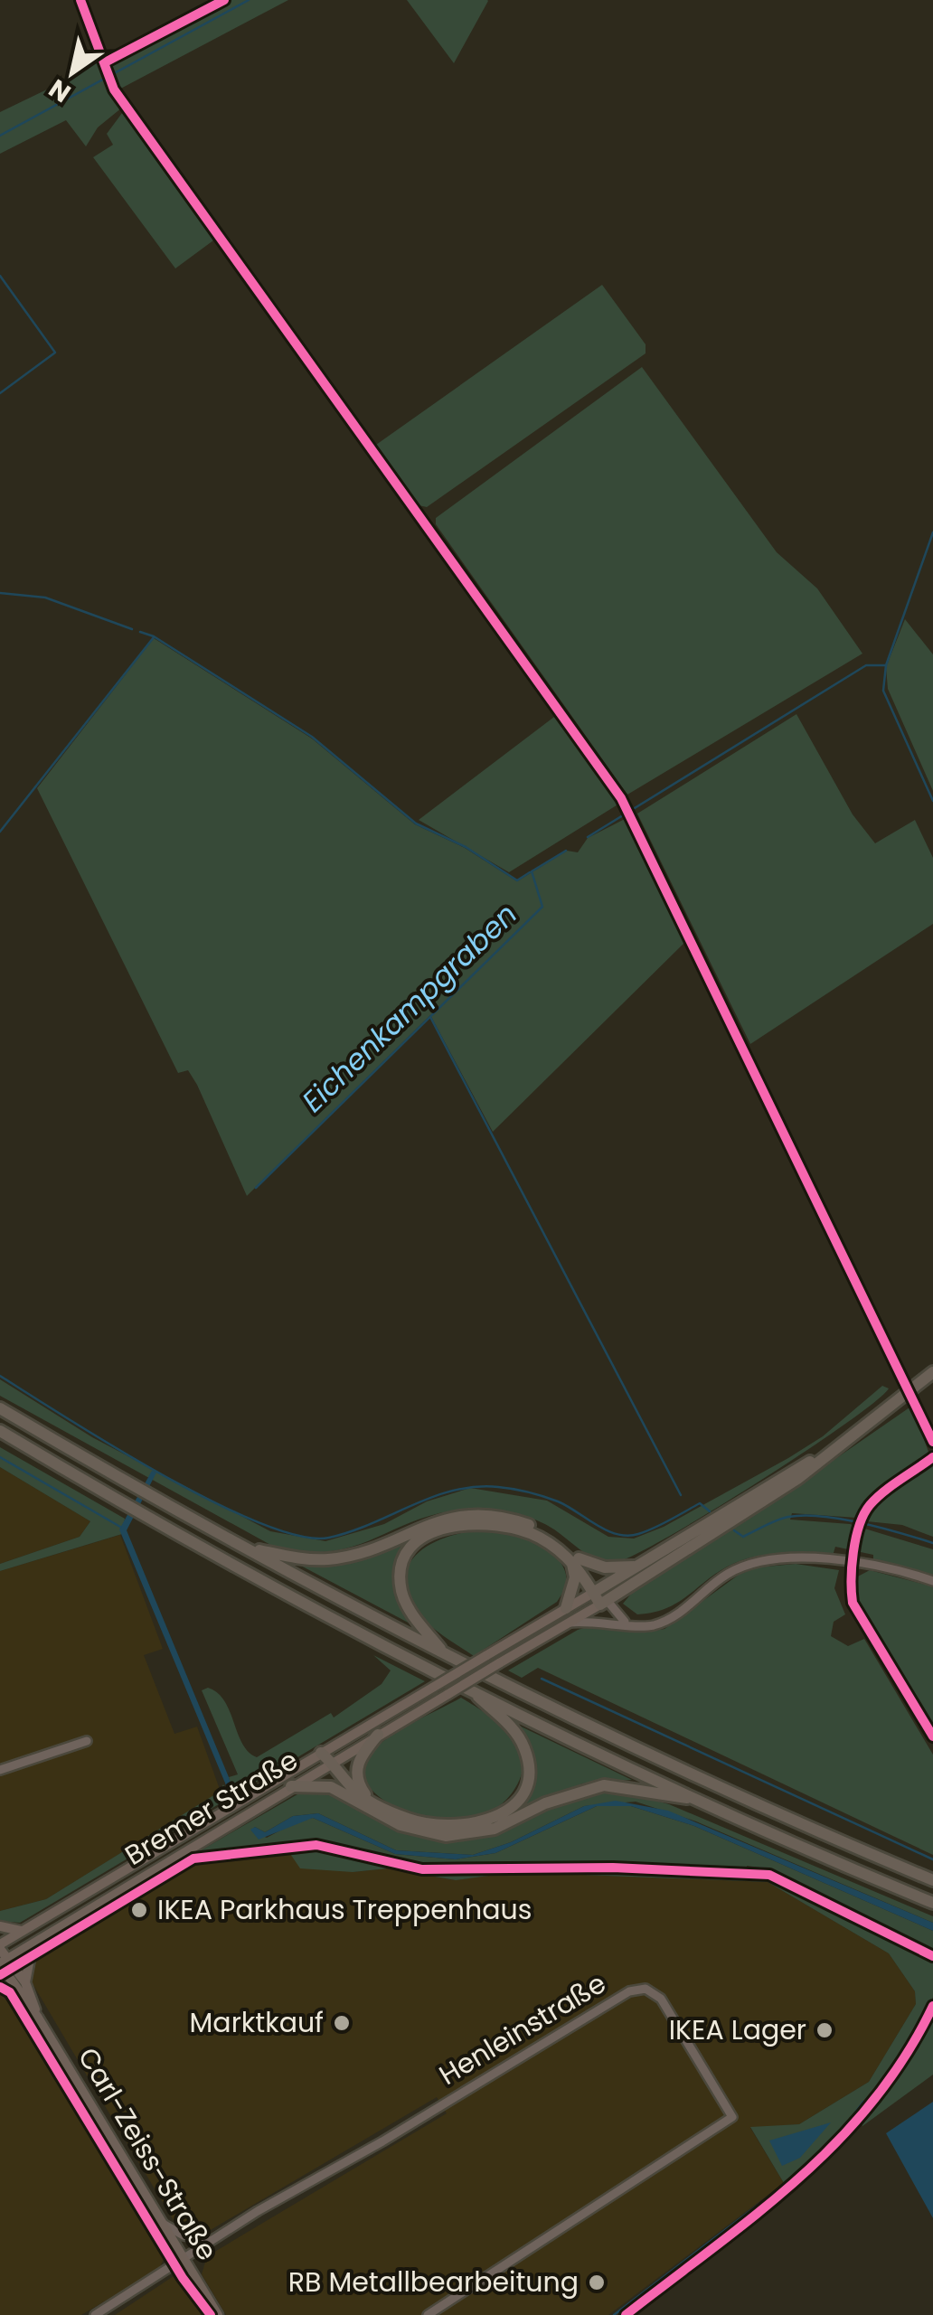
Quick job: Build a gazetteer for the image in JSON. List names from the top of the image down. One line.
{"streets":{"main road":["Bremer Straße","Carl-Zeiss-Straße"],"street":["Henleinstraße"]},"crossings":[["Bremer Straße","Carl-Zeiss-Straße"],["Henleinstraße","Carl-Zeiss-Straße"]],"water":["Eichenkampgraben"],"places":["IKEA Parkhaus Treppenhaus","Marktkauf","IKEA Lager","RB Metallbearbeitung"],"north":"bottom left"}
